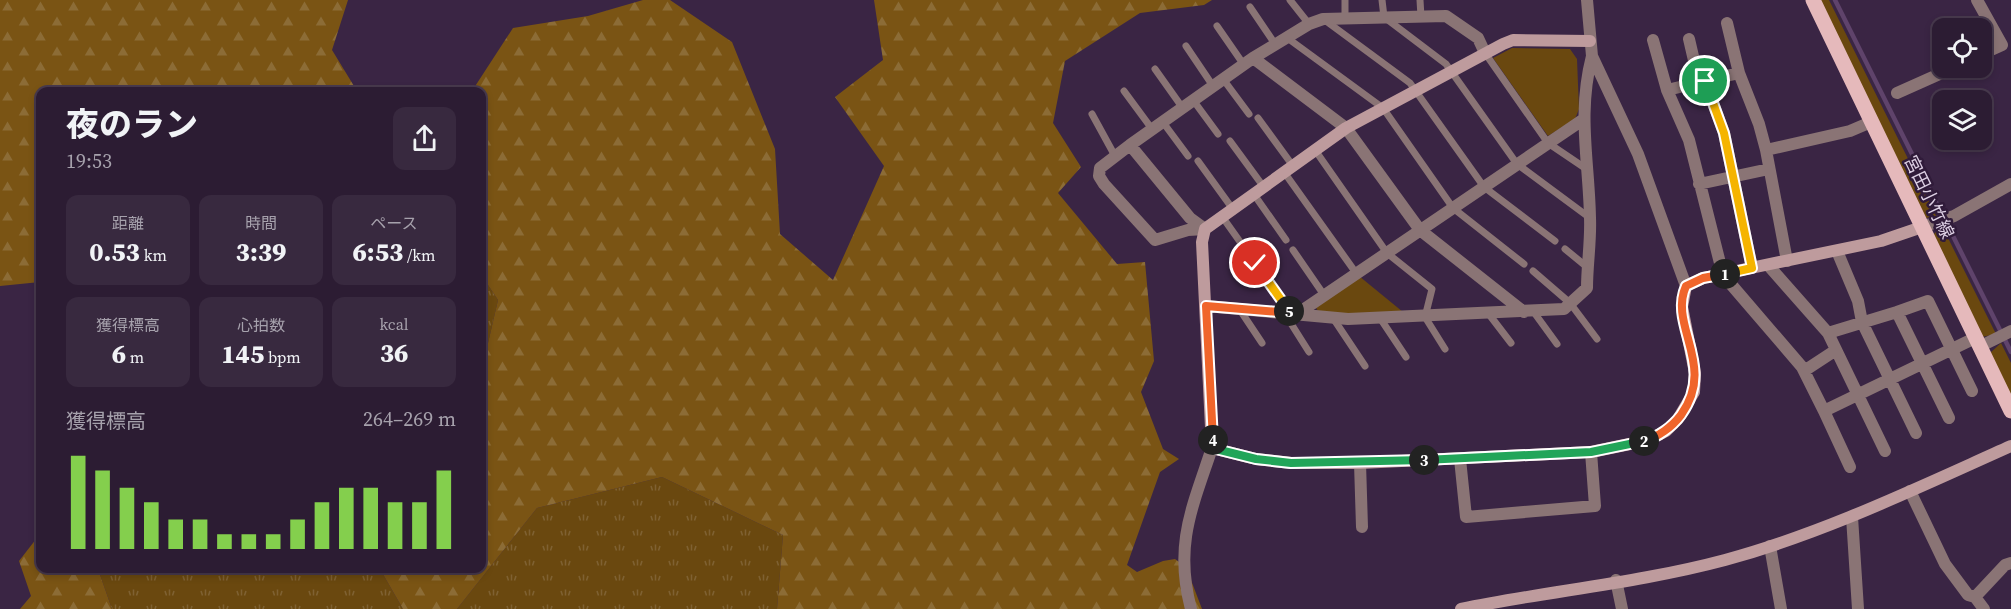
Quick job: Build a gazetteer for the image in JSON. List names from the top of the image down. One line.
{"streets":{"main road":["宮田小竹線"]},"page":{"heading":["夜のラン","19:53"],"stats":[["距離","0.53 km"],["時間","3:39"],["ペース","6:53 /km"],["獲得標高","6 m"],["心拍数","145 bpm"],["kcal","36"]],"pins":["1","5","4","2","3"],"chart":["獲得標高","264–269 m"]}}
